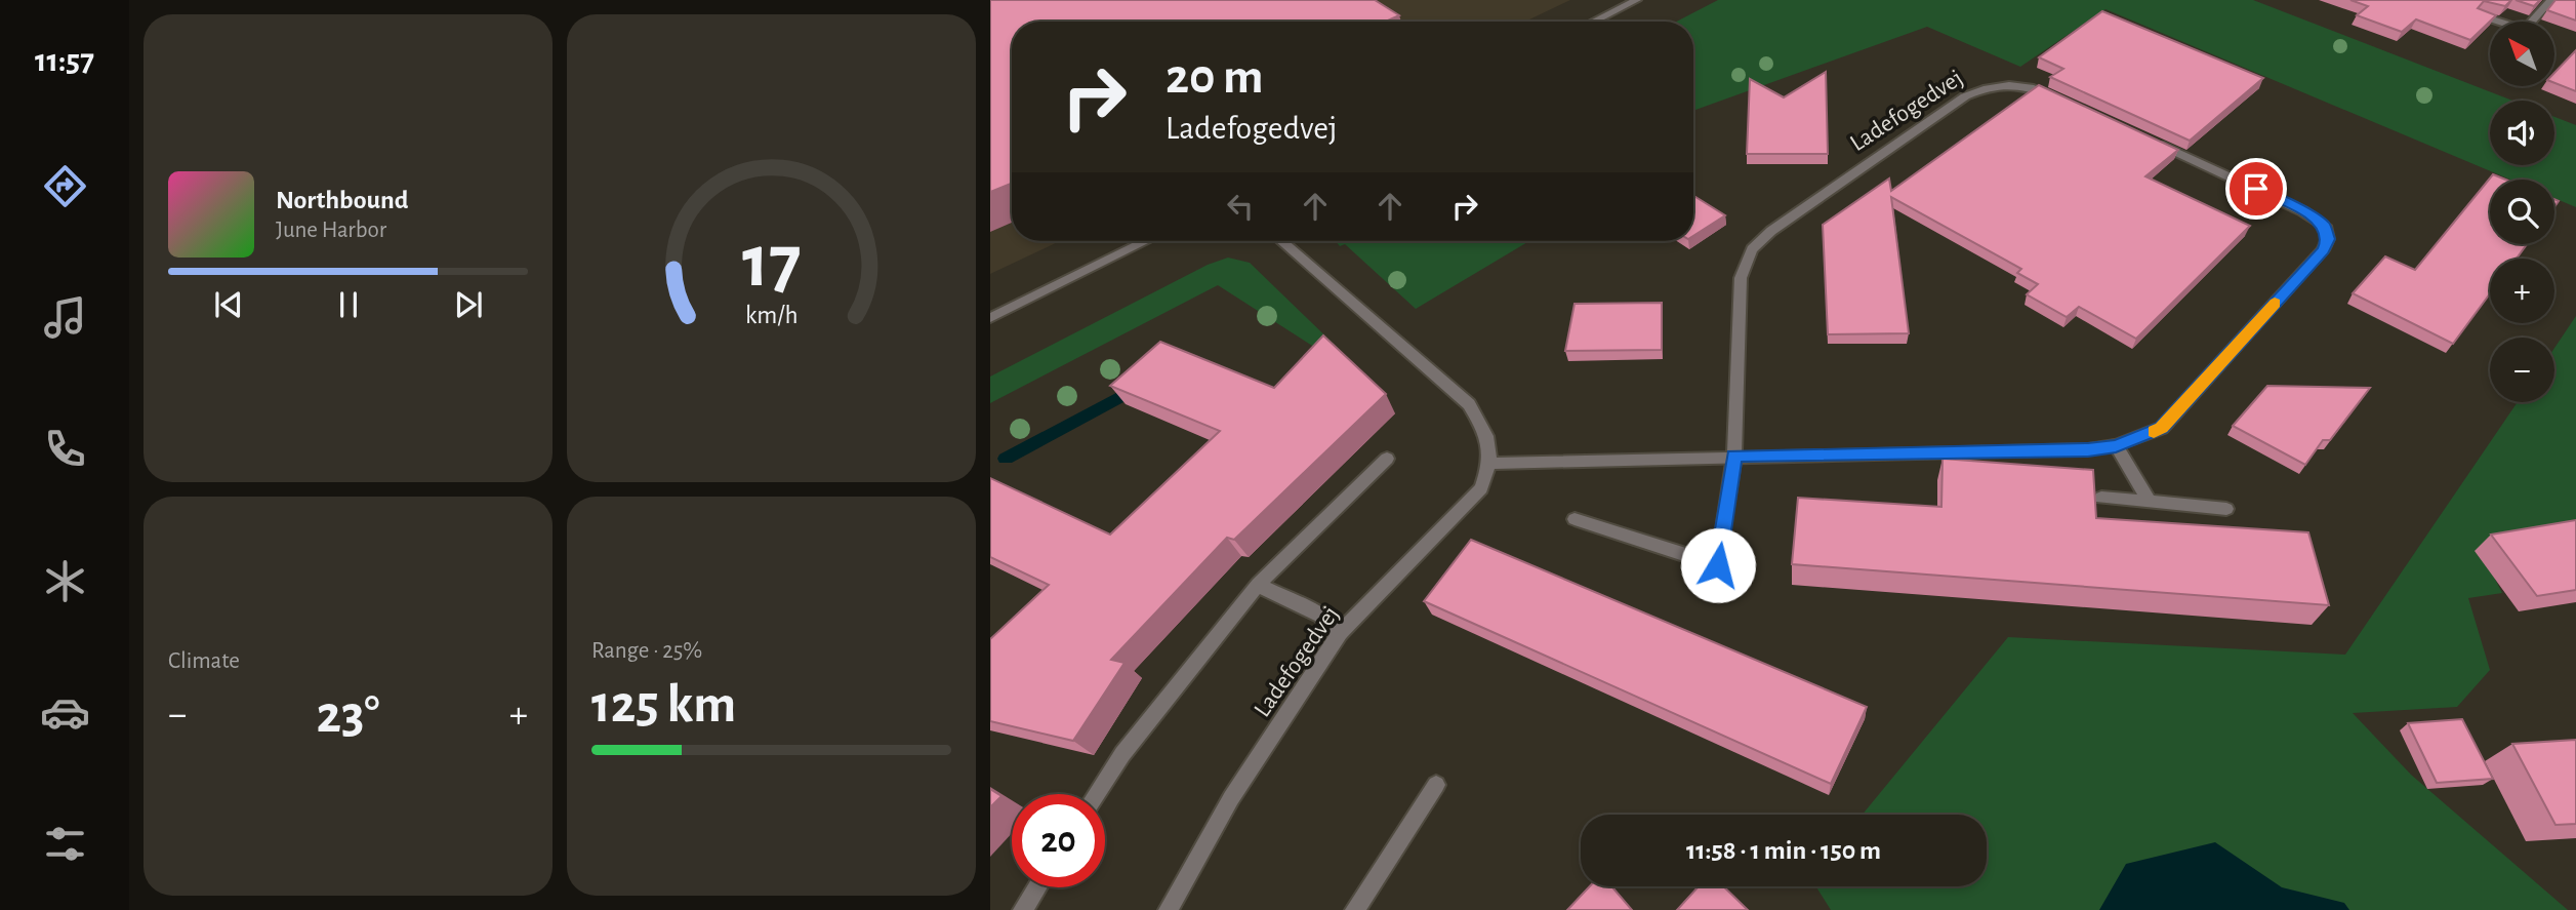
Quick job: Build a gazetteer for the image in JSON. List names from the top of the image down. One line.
{"streets":{"street":["Ladefogedvej"]},"north":"top left","page":{"tabs":"11:57","map_buttons":["+","−"],"turn":["20 m","Ladefogedvej"],"song":["Northbound","June Harbor"],"tile":["Climate",["Range · 25%","125 km"]],"heat":["−","23°","+"],"limit":"20","trip":"11:58 · 1 min · 150 m","gauge":["17","km/h"]}}
